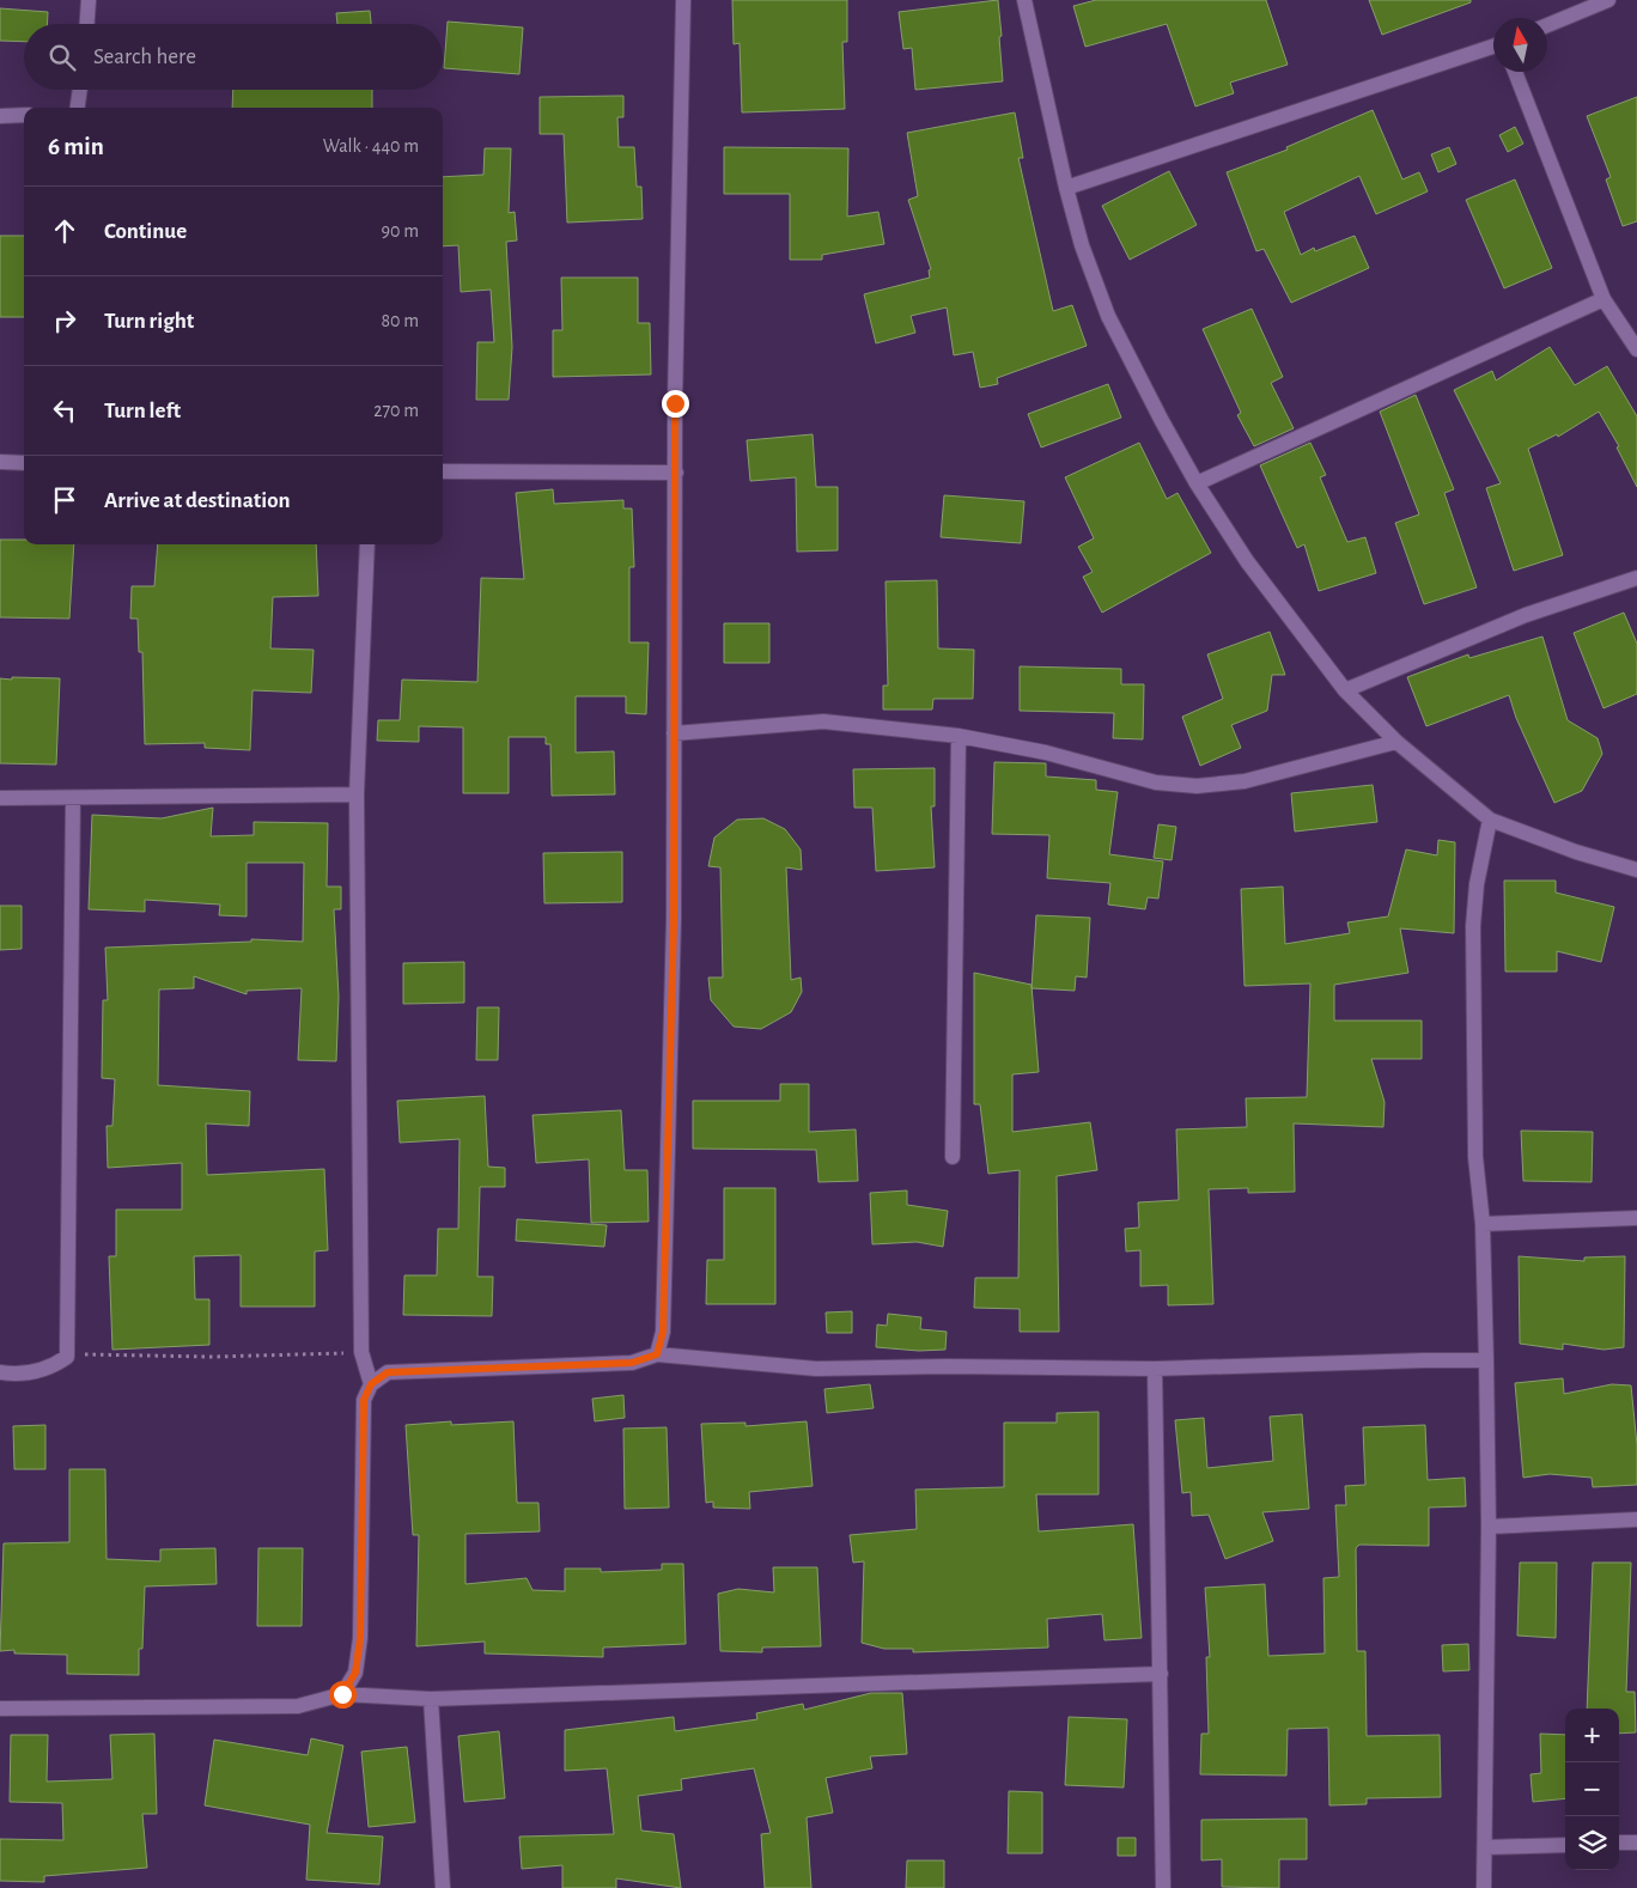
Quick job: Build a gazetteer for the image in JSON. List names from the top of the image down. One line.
{"north":"top","page":{"search":"Search here","heading":["6 min","Walk · 440 m"],"list":[["Continue","90 m"],["Turn right","80 m"],["Turn left","270 m"],"Arrive at destination"],"map_buttons":["+","−"]}}
